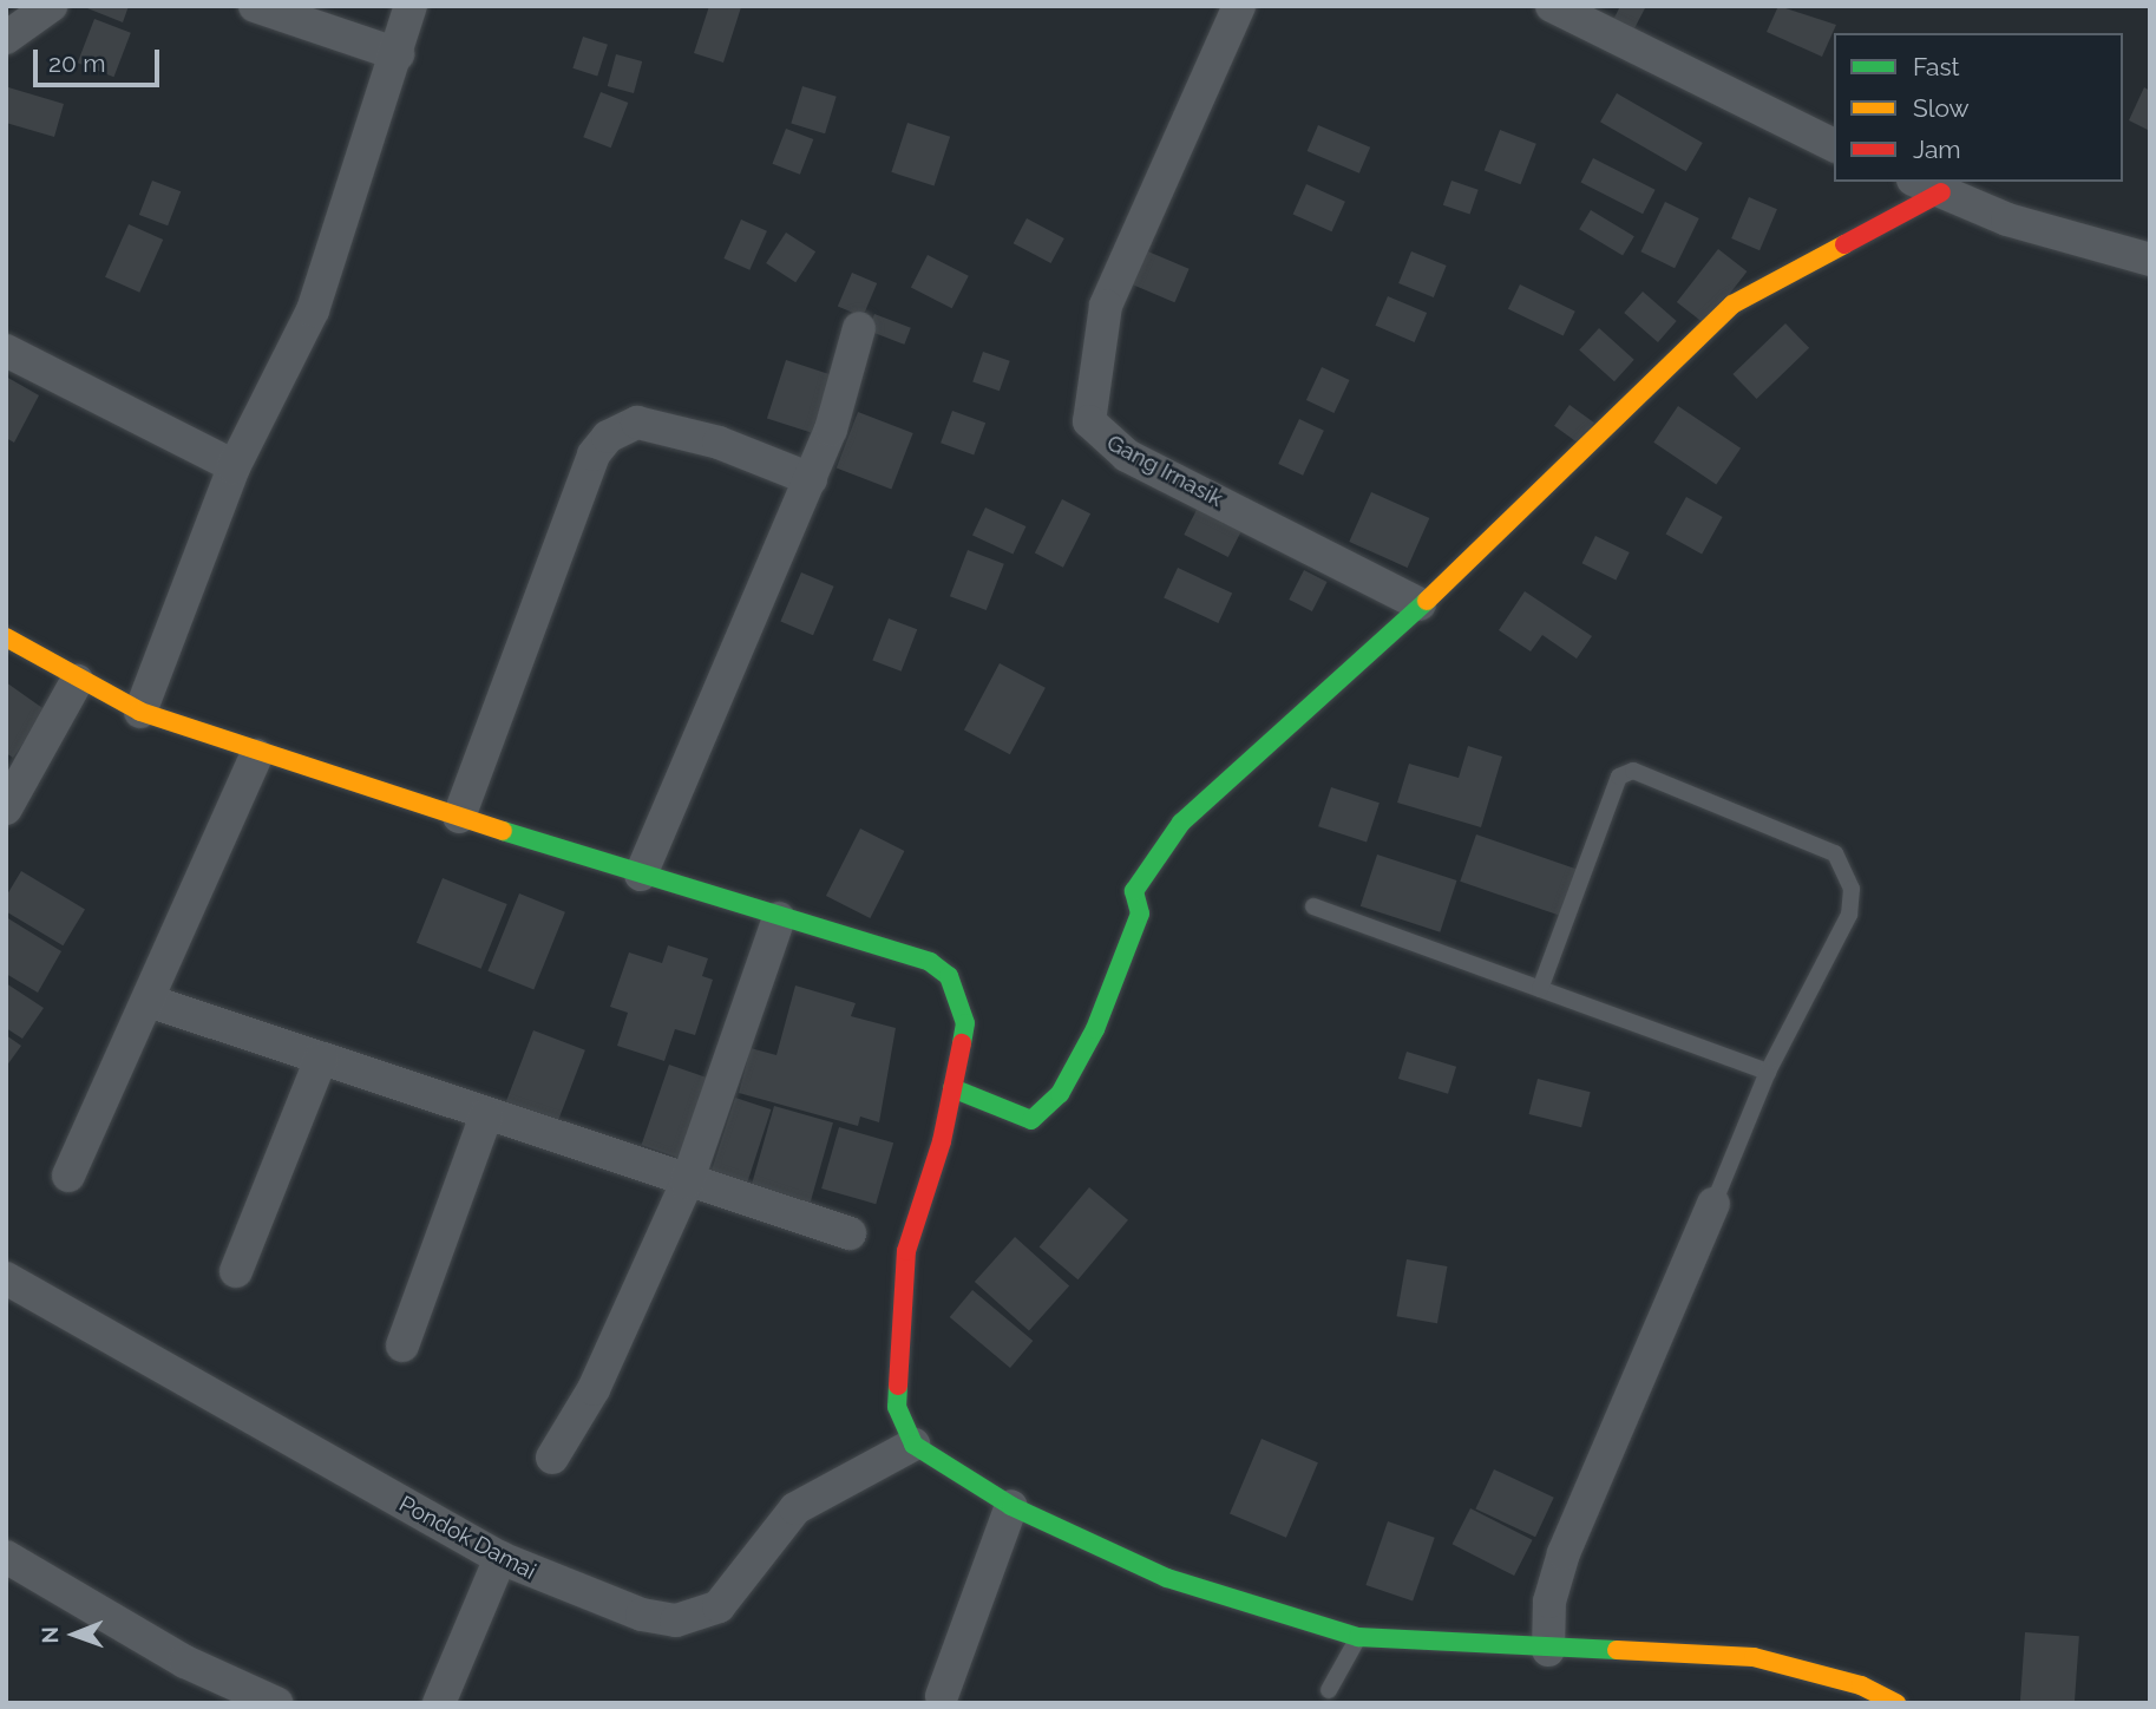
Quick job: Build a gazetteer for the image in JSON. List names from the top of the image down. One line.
{"streets":{"street":["Gang Irnasik","Pondok Damai"]},"legend":["Fast","Slow","Jam"],"scale_bar":"20 m","north":"left"}
